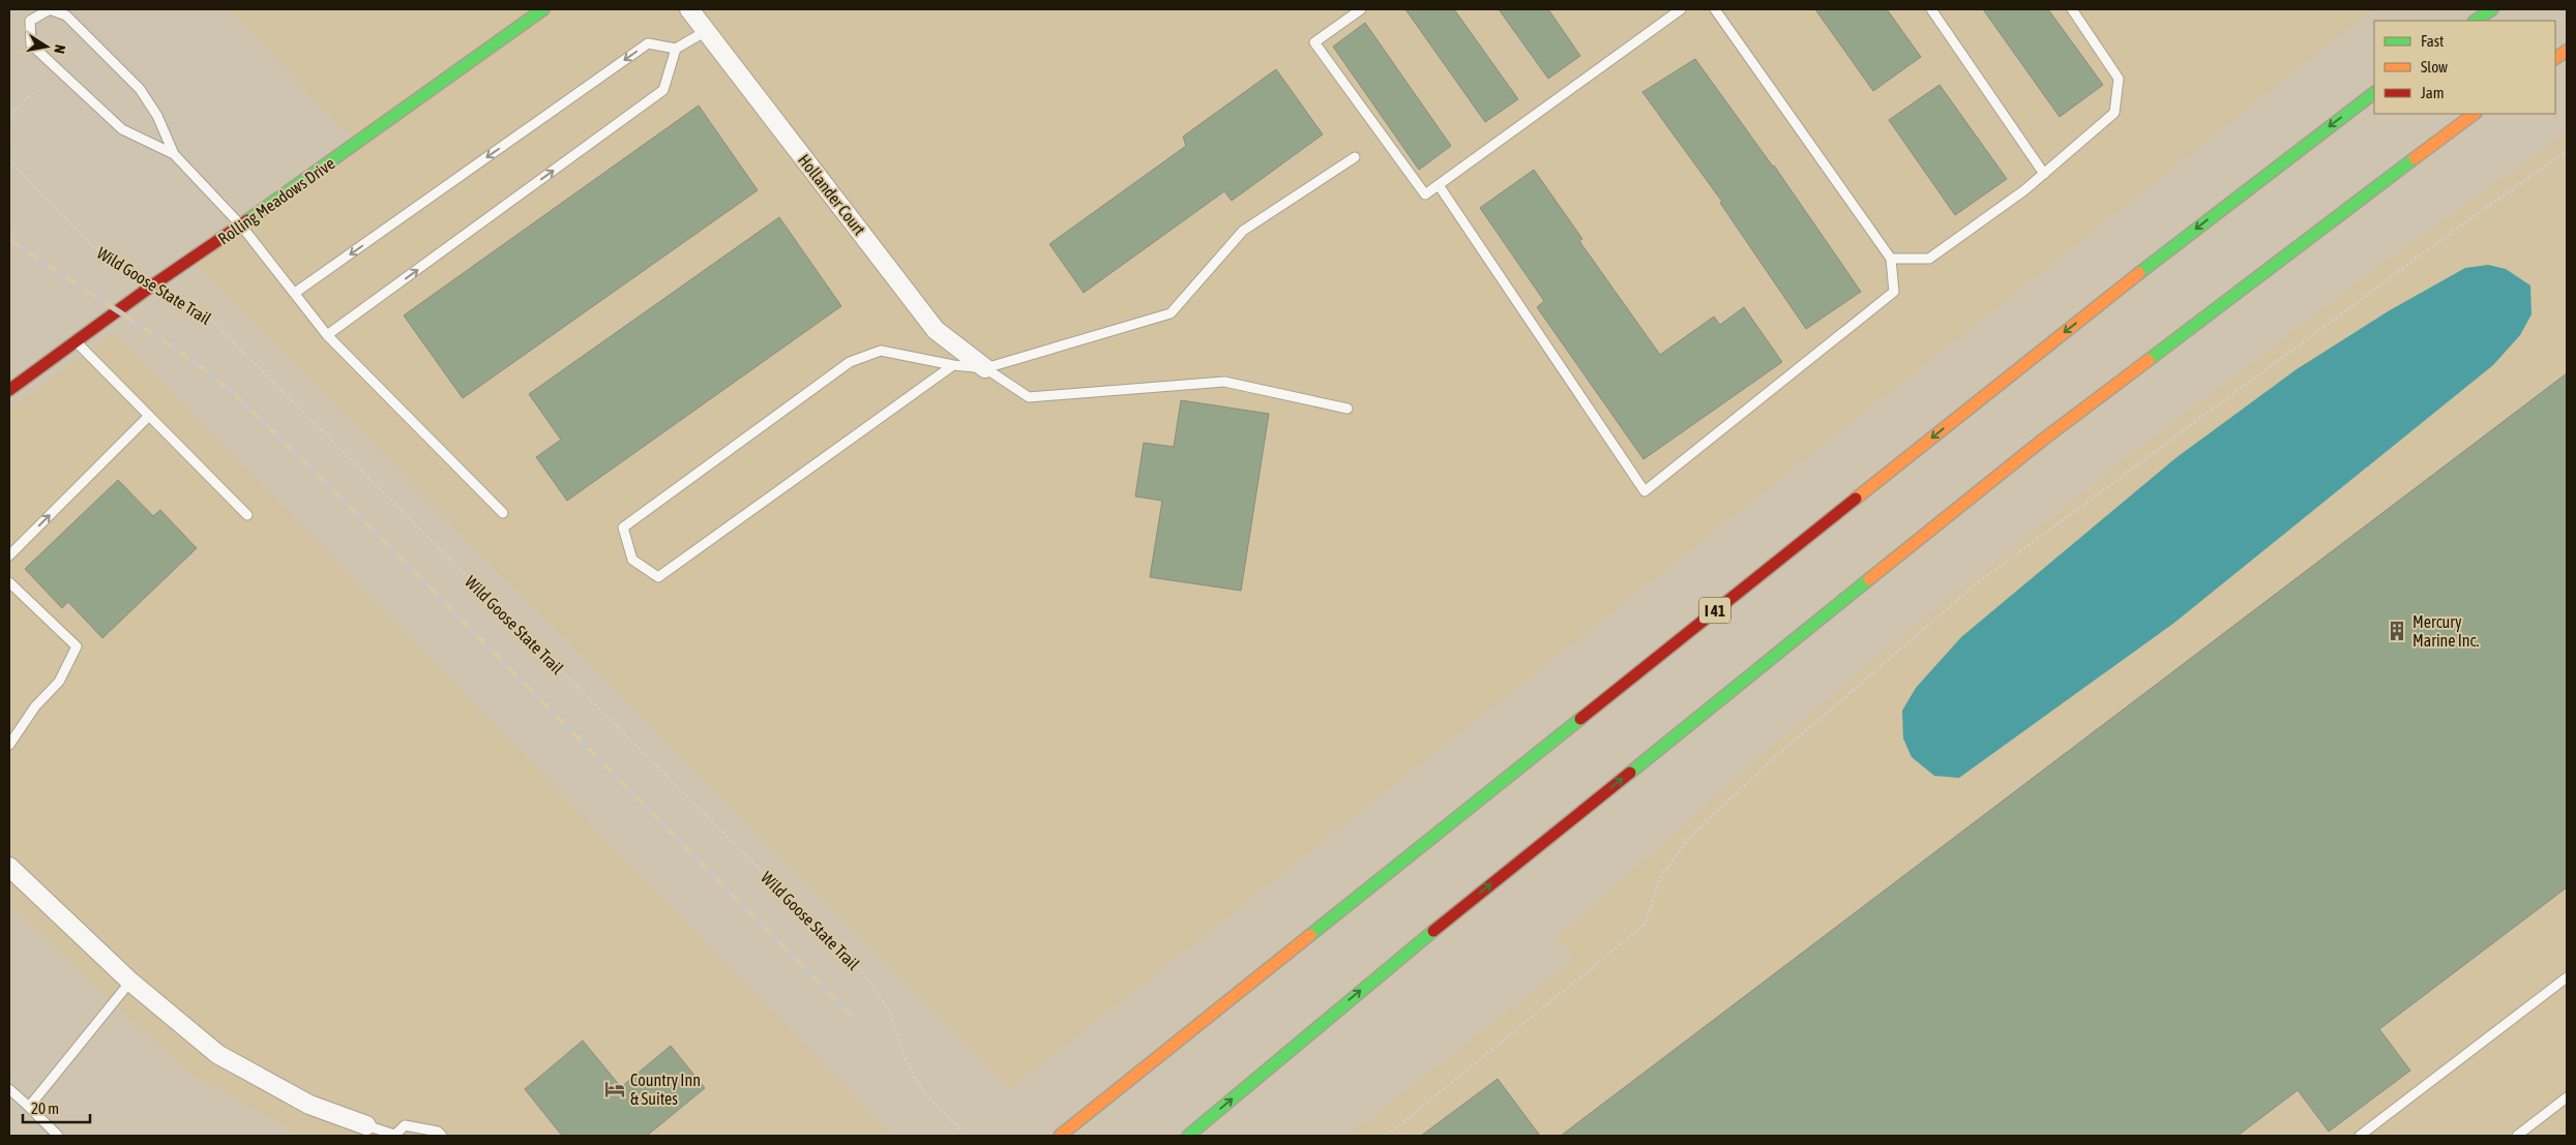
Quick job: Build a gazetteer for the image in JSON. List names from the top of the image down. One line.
{"streets":{"main road":["Rolling Meadows Drive","I 41"],"street":["Hollander Court"],"path":["Wild Goose State Trail"]},"crossings":[["Rolling Meadows Drive","Wild Goose State Trail"]],"places":{"building":["Mercury Marine Inc."],"hotel":["Country Inn & Suites"]},"legend":["Fast","Slow","Jam"],"scale_bar":"20 m","north":"right"}
